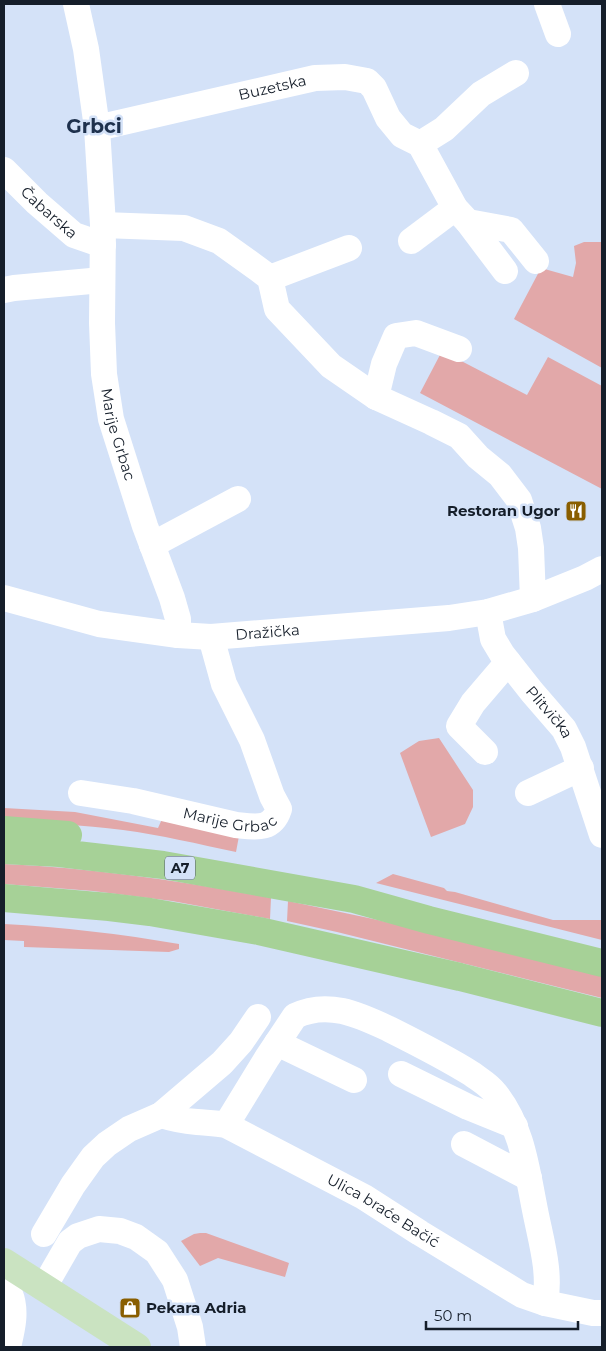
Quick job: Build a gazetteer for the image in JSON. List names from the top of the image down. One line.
{"streets":{"highway":["A7"],"street":["Buzetska","Čabarska","Marije Grbac","Dražička","Plitvička","Ulica braće Bačić"]},"crossings":[["Buzetska","Marije Grbac"],["Čabarska","Marije Grbac"],["Marije Grbac","Dražička"],["Dražička","Plitvička"]],"districts":["Grbci"],"places":{"restaurant":["Restoran Ugor"],"shop":["Pekara Adria"]},"scale_bar":"50 m"}
